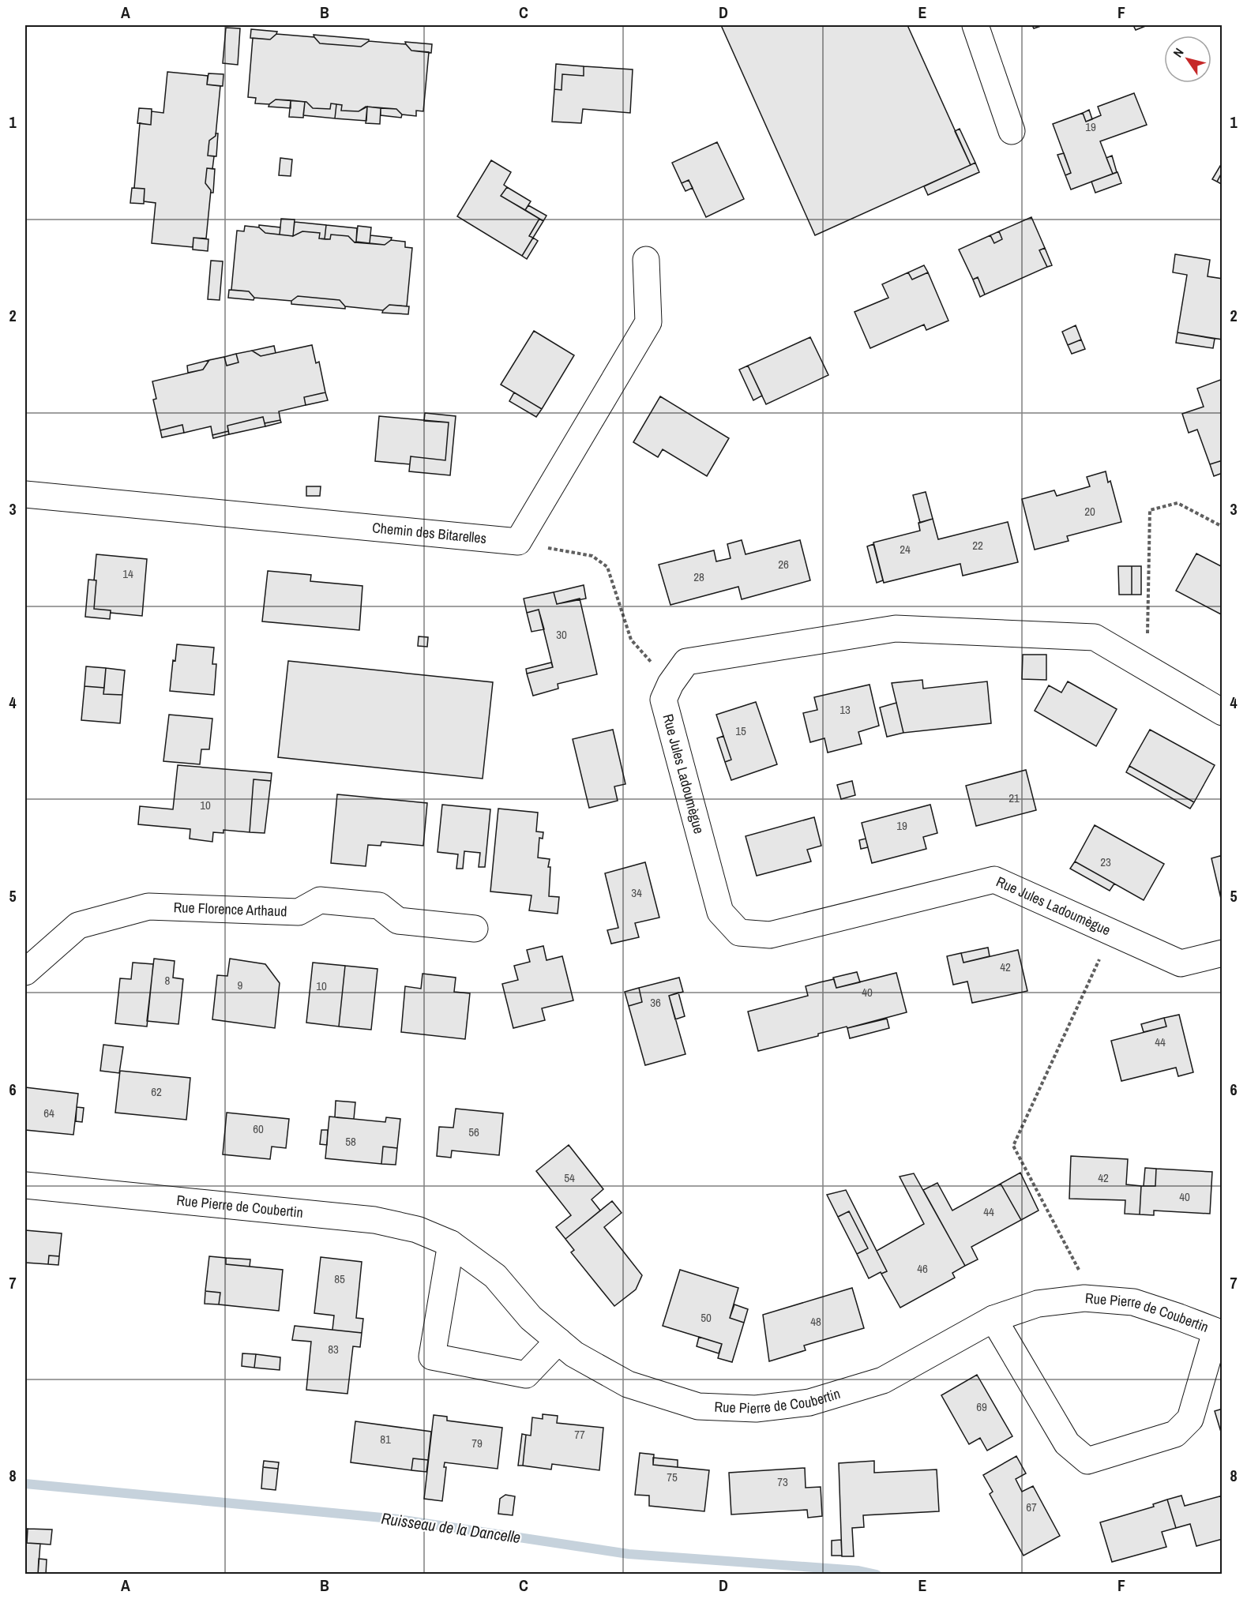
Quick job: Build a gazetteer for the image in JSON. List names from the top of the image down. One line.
{"streets":{"street":["Chemin des Bitarelles","Rue Jules Ladoumègue","Rue Florence Arthaud","Rue Pierre de Coubertin"]},"water":["Ruisseau de la Dancelle"],"house_numbers":["19","20","22","24","26","14","28","30","13","15","21","10","19","23","34","42","8","9","10","40","36","44","62","64","60","56","58","54","42","40","44","46","85","50","48","83","69","77","81","79","75","73","67"],"north":"top left","grid":{"columns":["A","B","C","D","E","F"],"rows":["1","2","3","4","5","6","7","8"]}}
